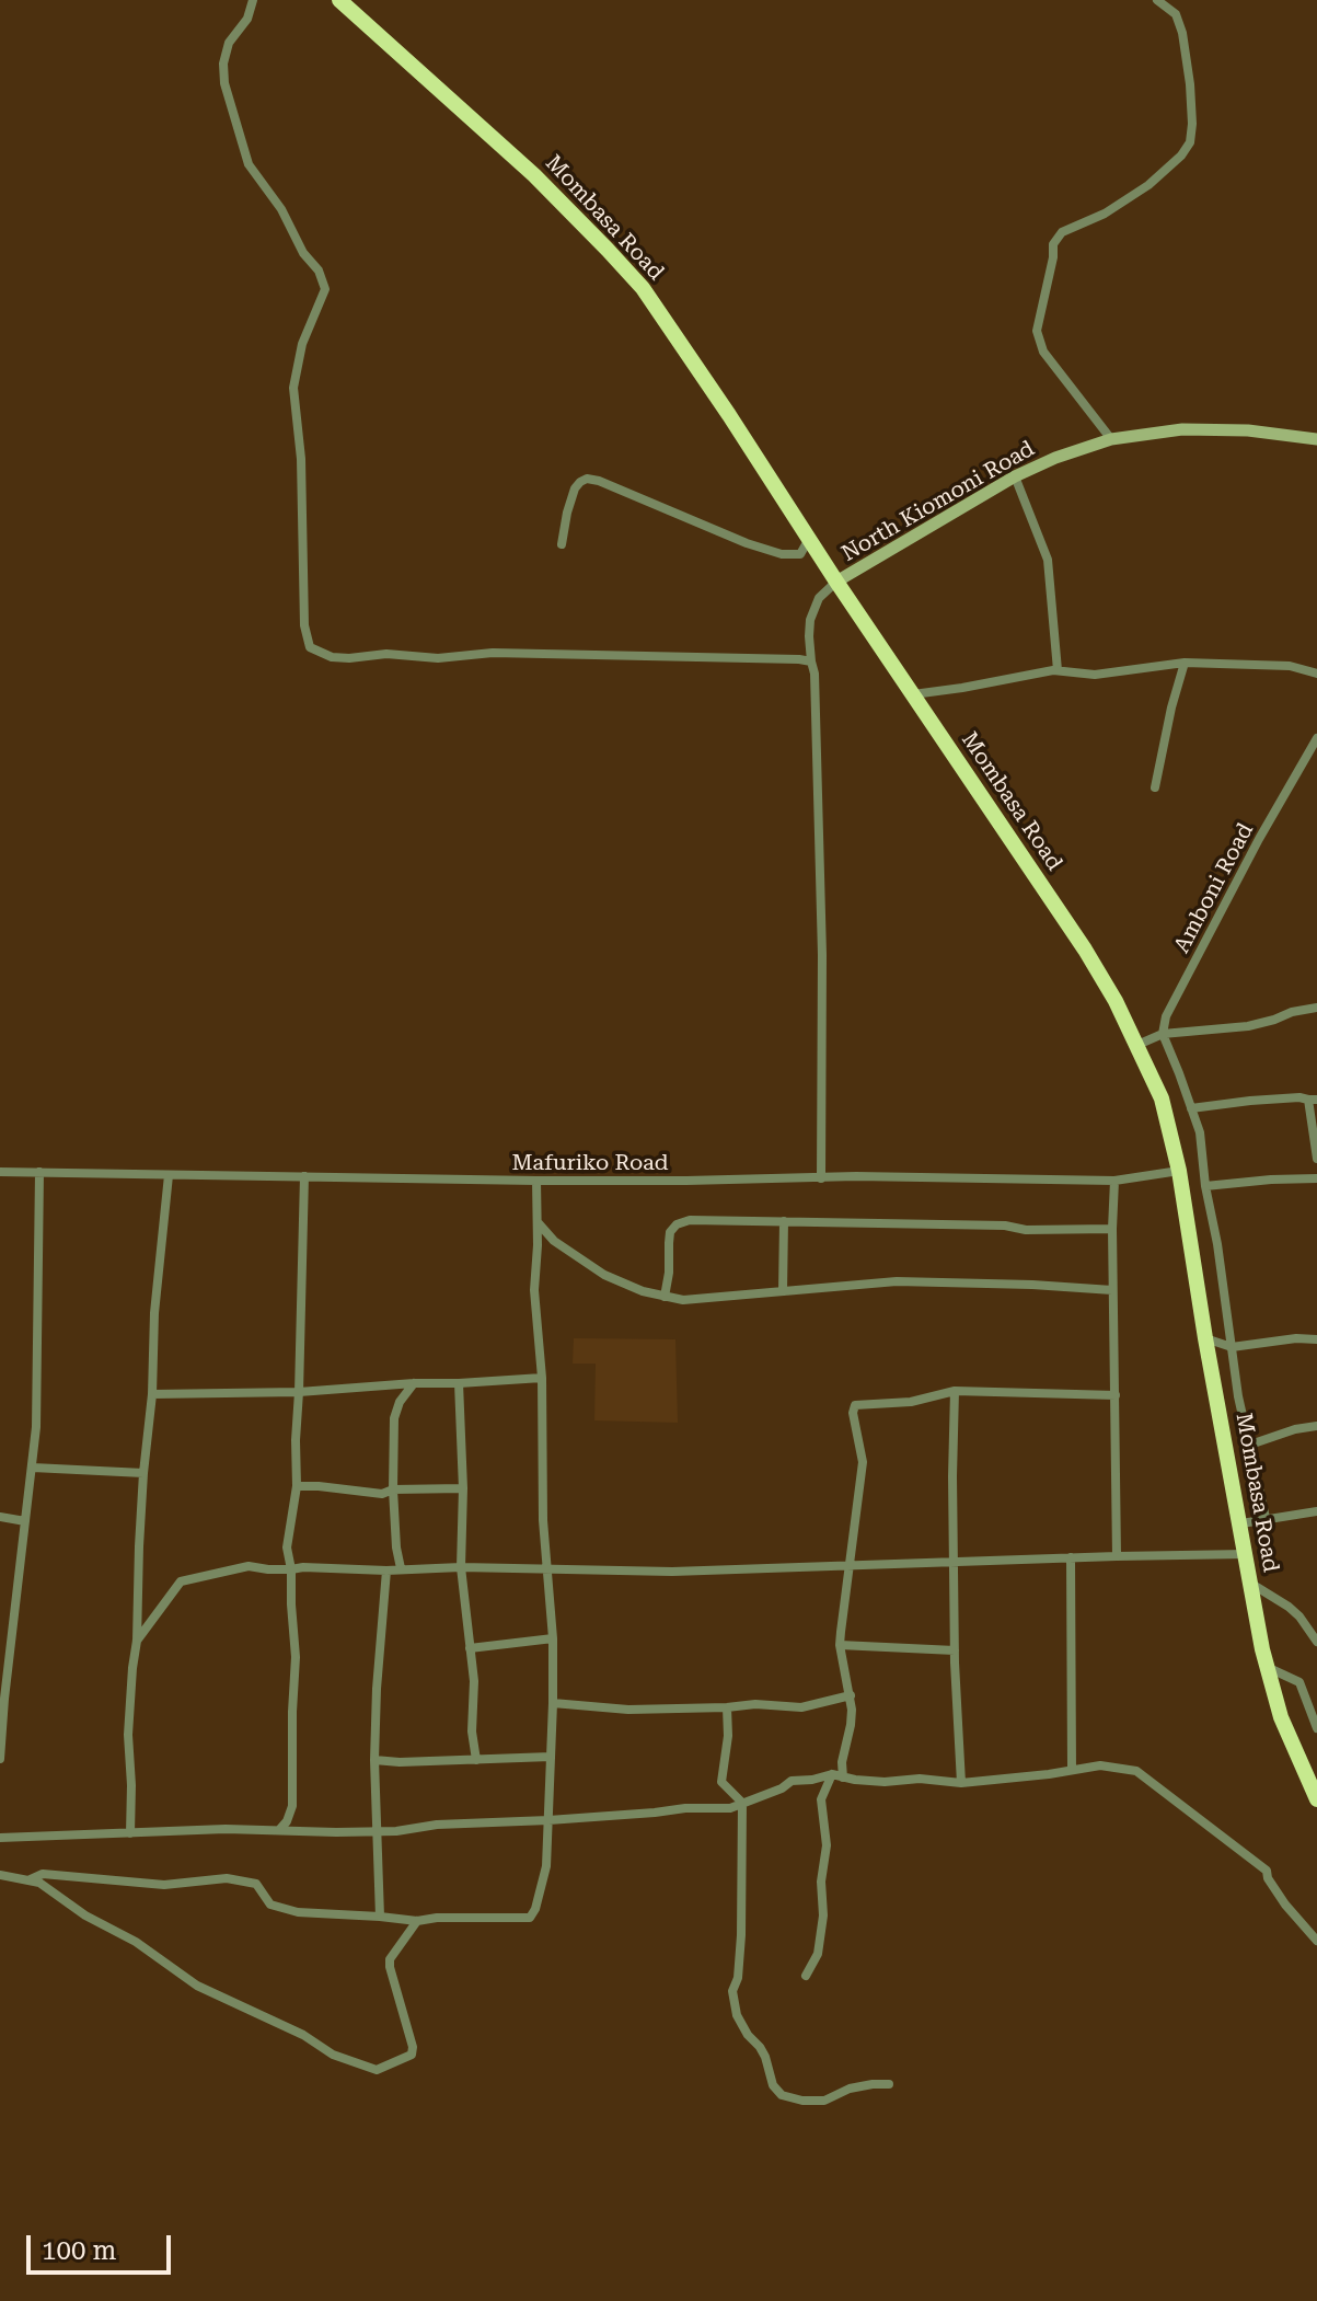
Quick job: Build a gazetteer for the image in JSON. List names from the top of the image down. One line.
{"streets":{"highway":["Mombasa Road"],"main road":["North Kiomoni Road"],"street":["Amboni Road","Mafuriko Road"]},"crossings":[["Mombasa Road","North Kiomoni Road"],["Mombasa Road","Mafuriko Road"]],"scale_bar":"100 m"}
